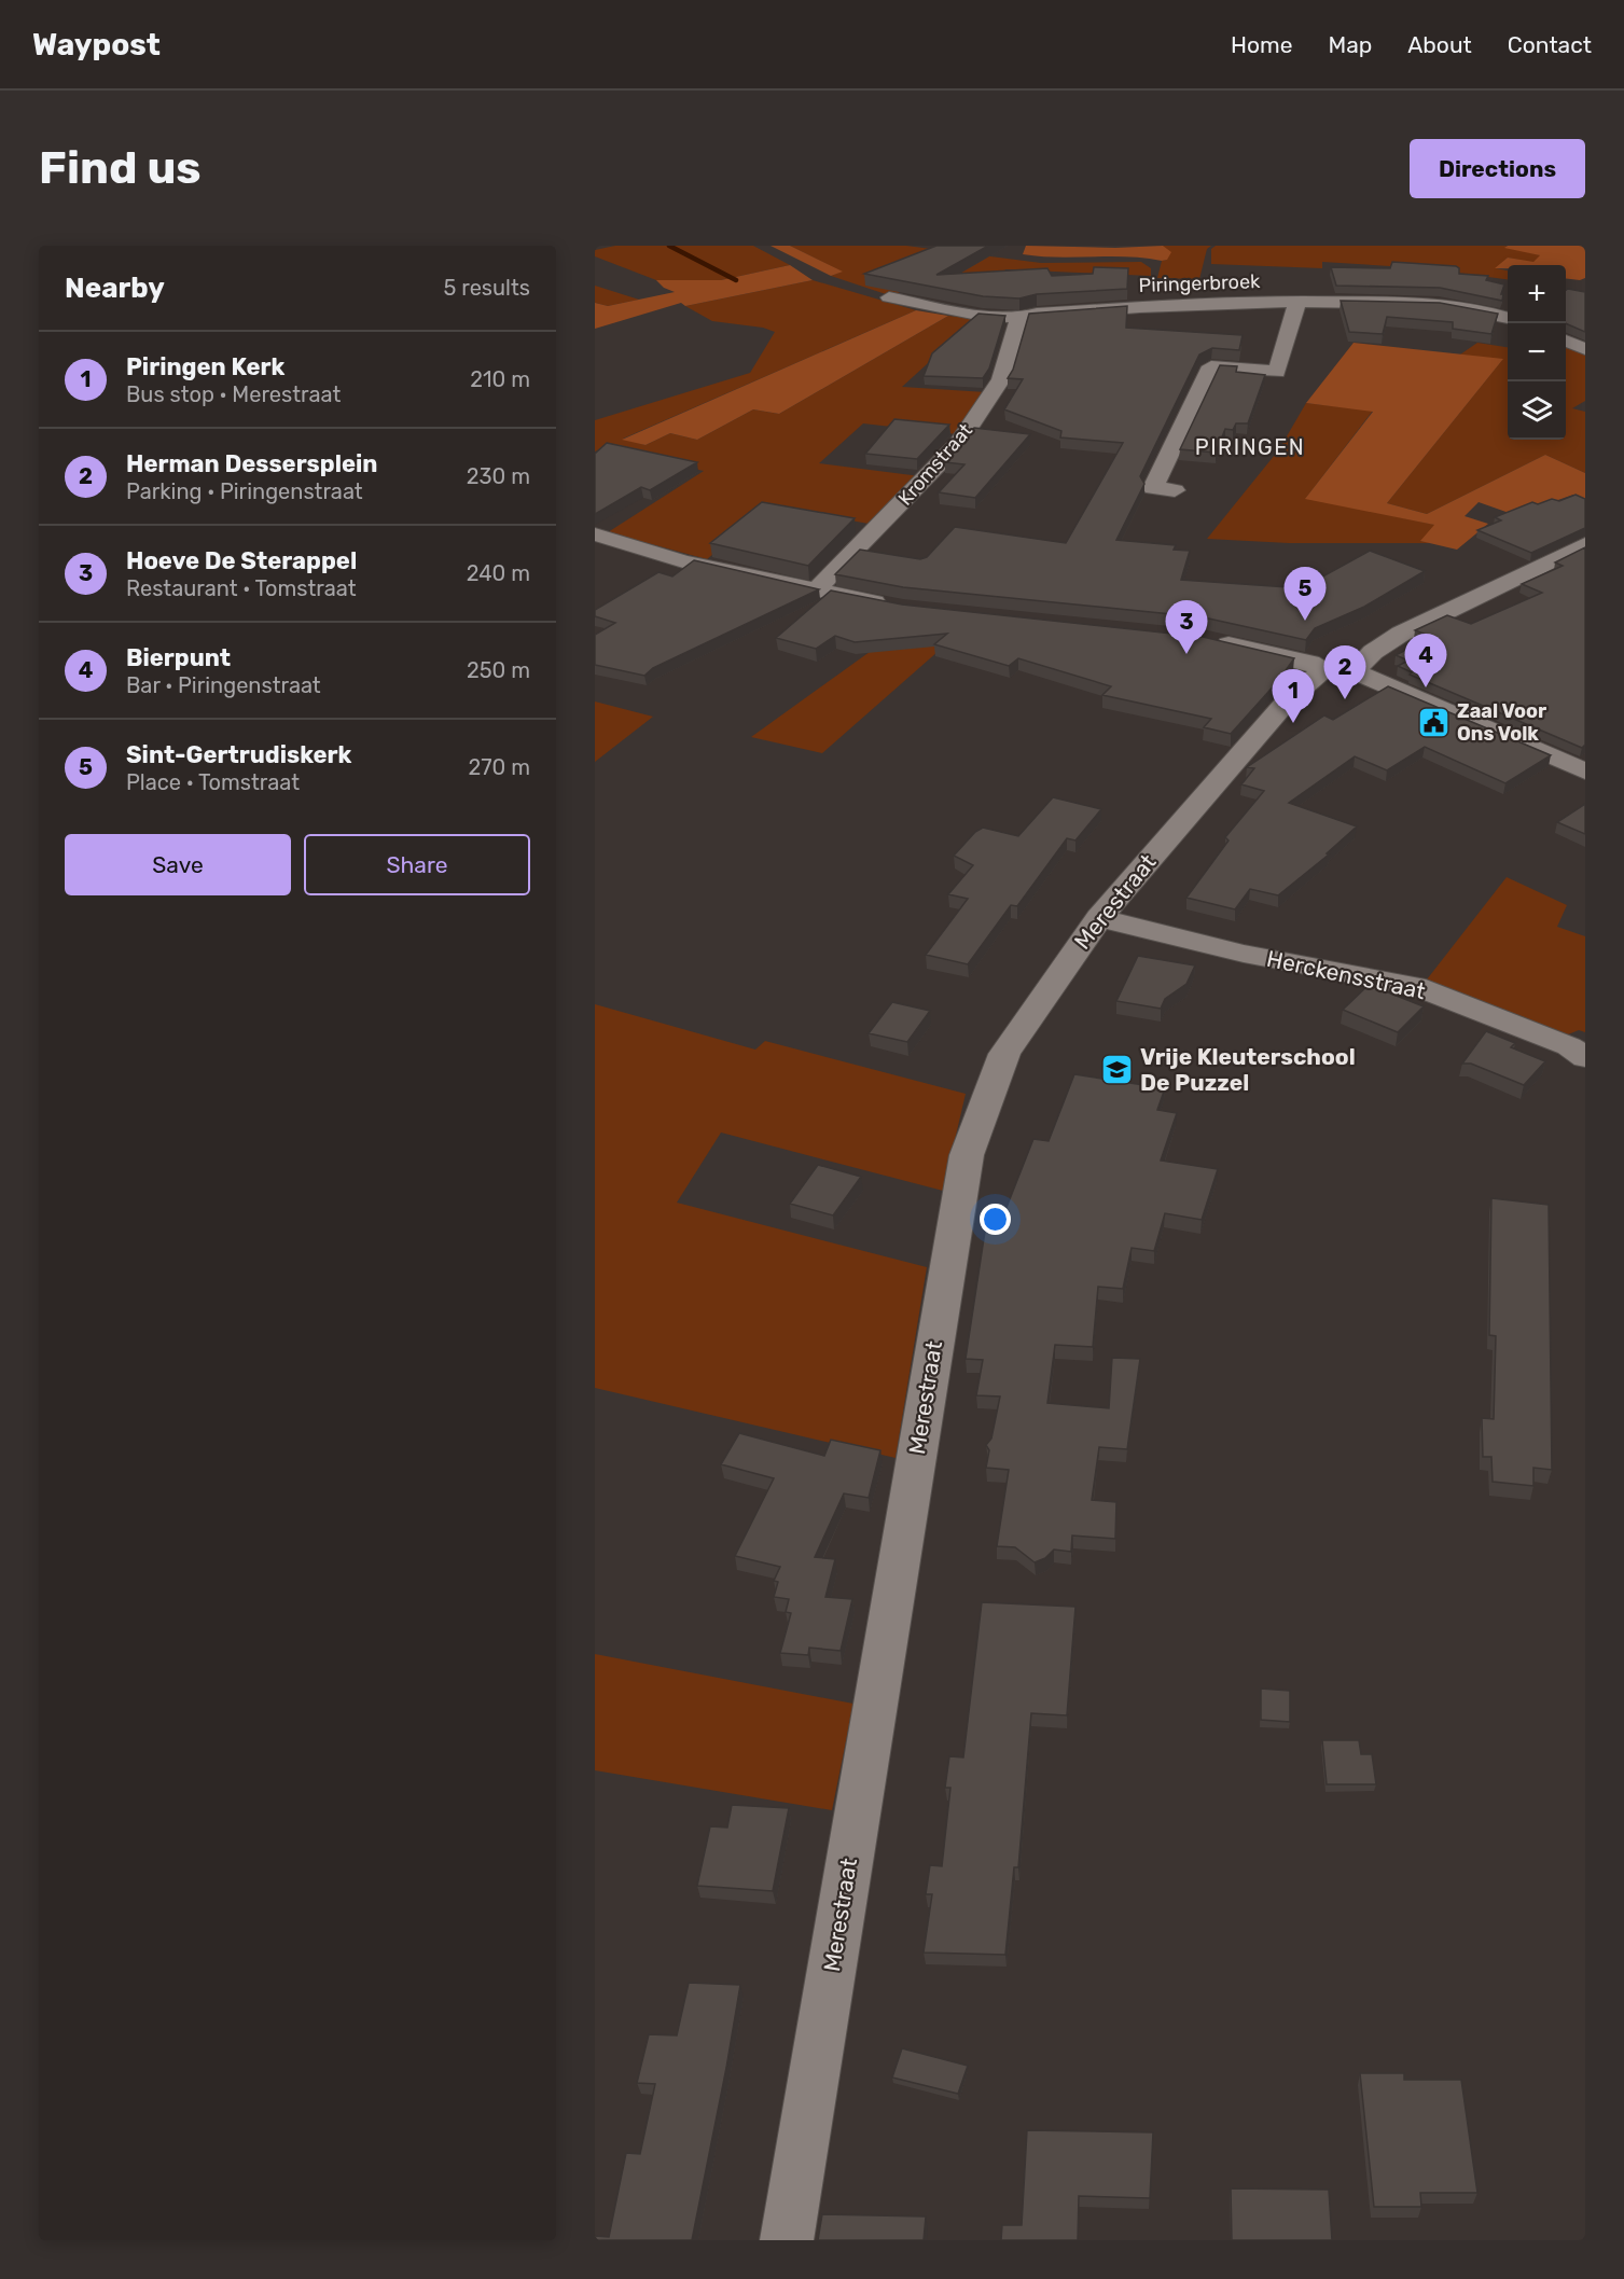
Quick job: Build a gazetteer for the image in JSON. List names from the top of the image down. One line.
{"streets":{"street":["Piringerbroek","Kromstraat","Merestraat","Herckensstraat"]},"crossings":[["Piringerbroek","Kromstraat"],["Merestraat","Herckensstraat"]],"districts":["PIRINGEN"],"places":{"public building":["Zaal Voor Ons Volk"],"school or university":["Vrije Kleuterschool De Puzzel"]},"page":{"header":"Waypost","nav":["Home","Map","About","Contact"],"buttons":["Directions",["Save","Share"]],"title":"Find us","heading":["Nearby","5 results"],"map_buttons":["+","−"],"list":[{"mark":"1","name":"Piringen Kerk","note":"Bus stop · Merestraat","value":"210 m"},{"mark":"2","name":"Herman Dessersplein","note":"Parking · Piringenstraat","value":"230 m"},{"mark":"3","name":"Hoeve De Sterappel","note":"Restaurant · Tomstraat","value":"240 m"},{"mark":"4","name":"Bierpunt","note":"Bar · Piringenstraat","value":"250 m"},{"mark":"5","name":"Sint-Gertrudiskerk","note":"Place · Tomstraat","value":"270 m"}],"pins":["5","3","4","2","1"]}}
